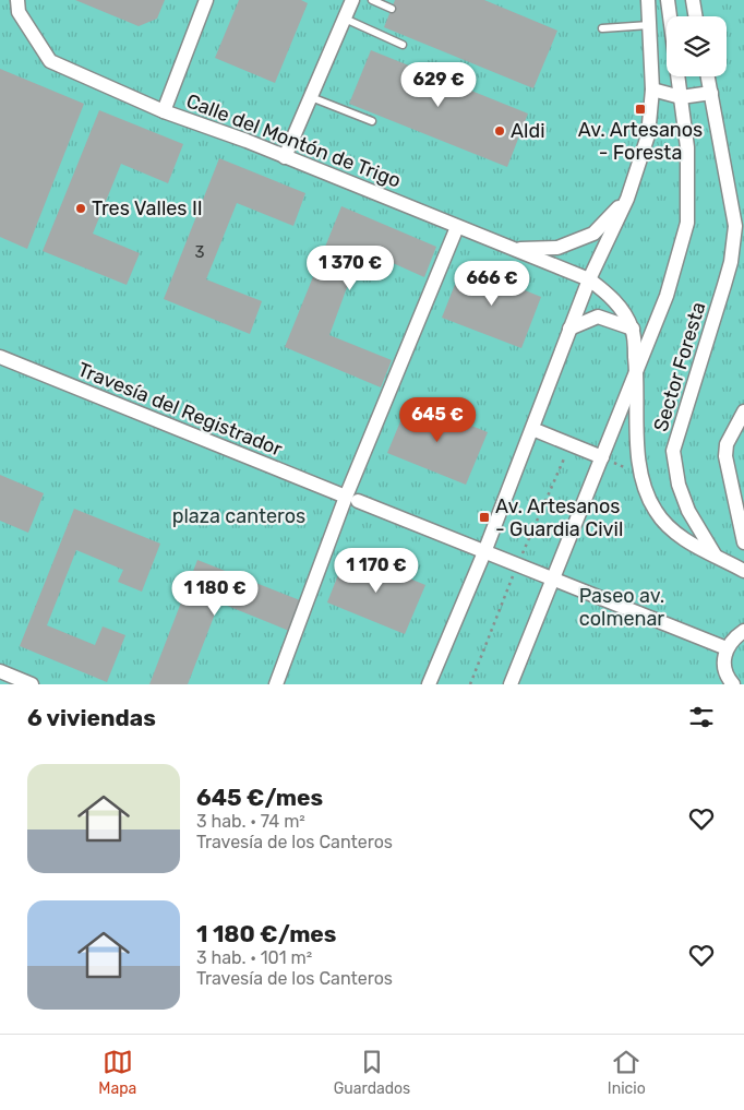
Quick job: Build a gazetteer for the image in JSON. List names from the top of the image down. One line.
{"streets":{"street":["Calle del Montón de Trigo","Sector Foresta","Travesía del Registrador"]},"parks":["plaza canteros","Paseo av. colmenar"],"places":{"transit":["Av. Artesanos - Foresta","Av. Artesanos - Guardia Civil"],"other":["Aldi","Tres Valles II"]},"house_numbers":["3"],"page":{"price":["629 €","1 370 €","666 €","645 €","1 170 €","1 180 €"],"heading":"6 viviendas","list":[{"name":"645 €/mes","note":"3 hab. · 74 m² · Travesía de los Canteros"},{"name":"1 180 €/mes","note":"3 hab. · 101 m² · Travesía de los Canteros"}],"tabs":["Mapa","Guardados","Inicio"]}}
